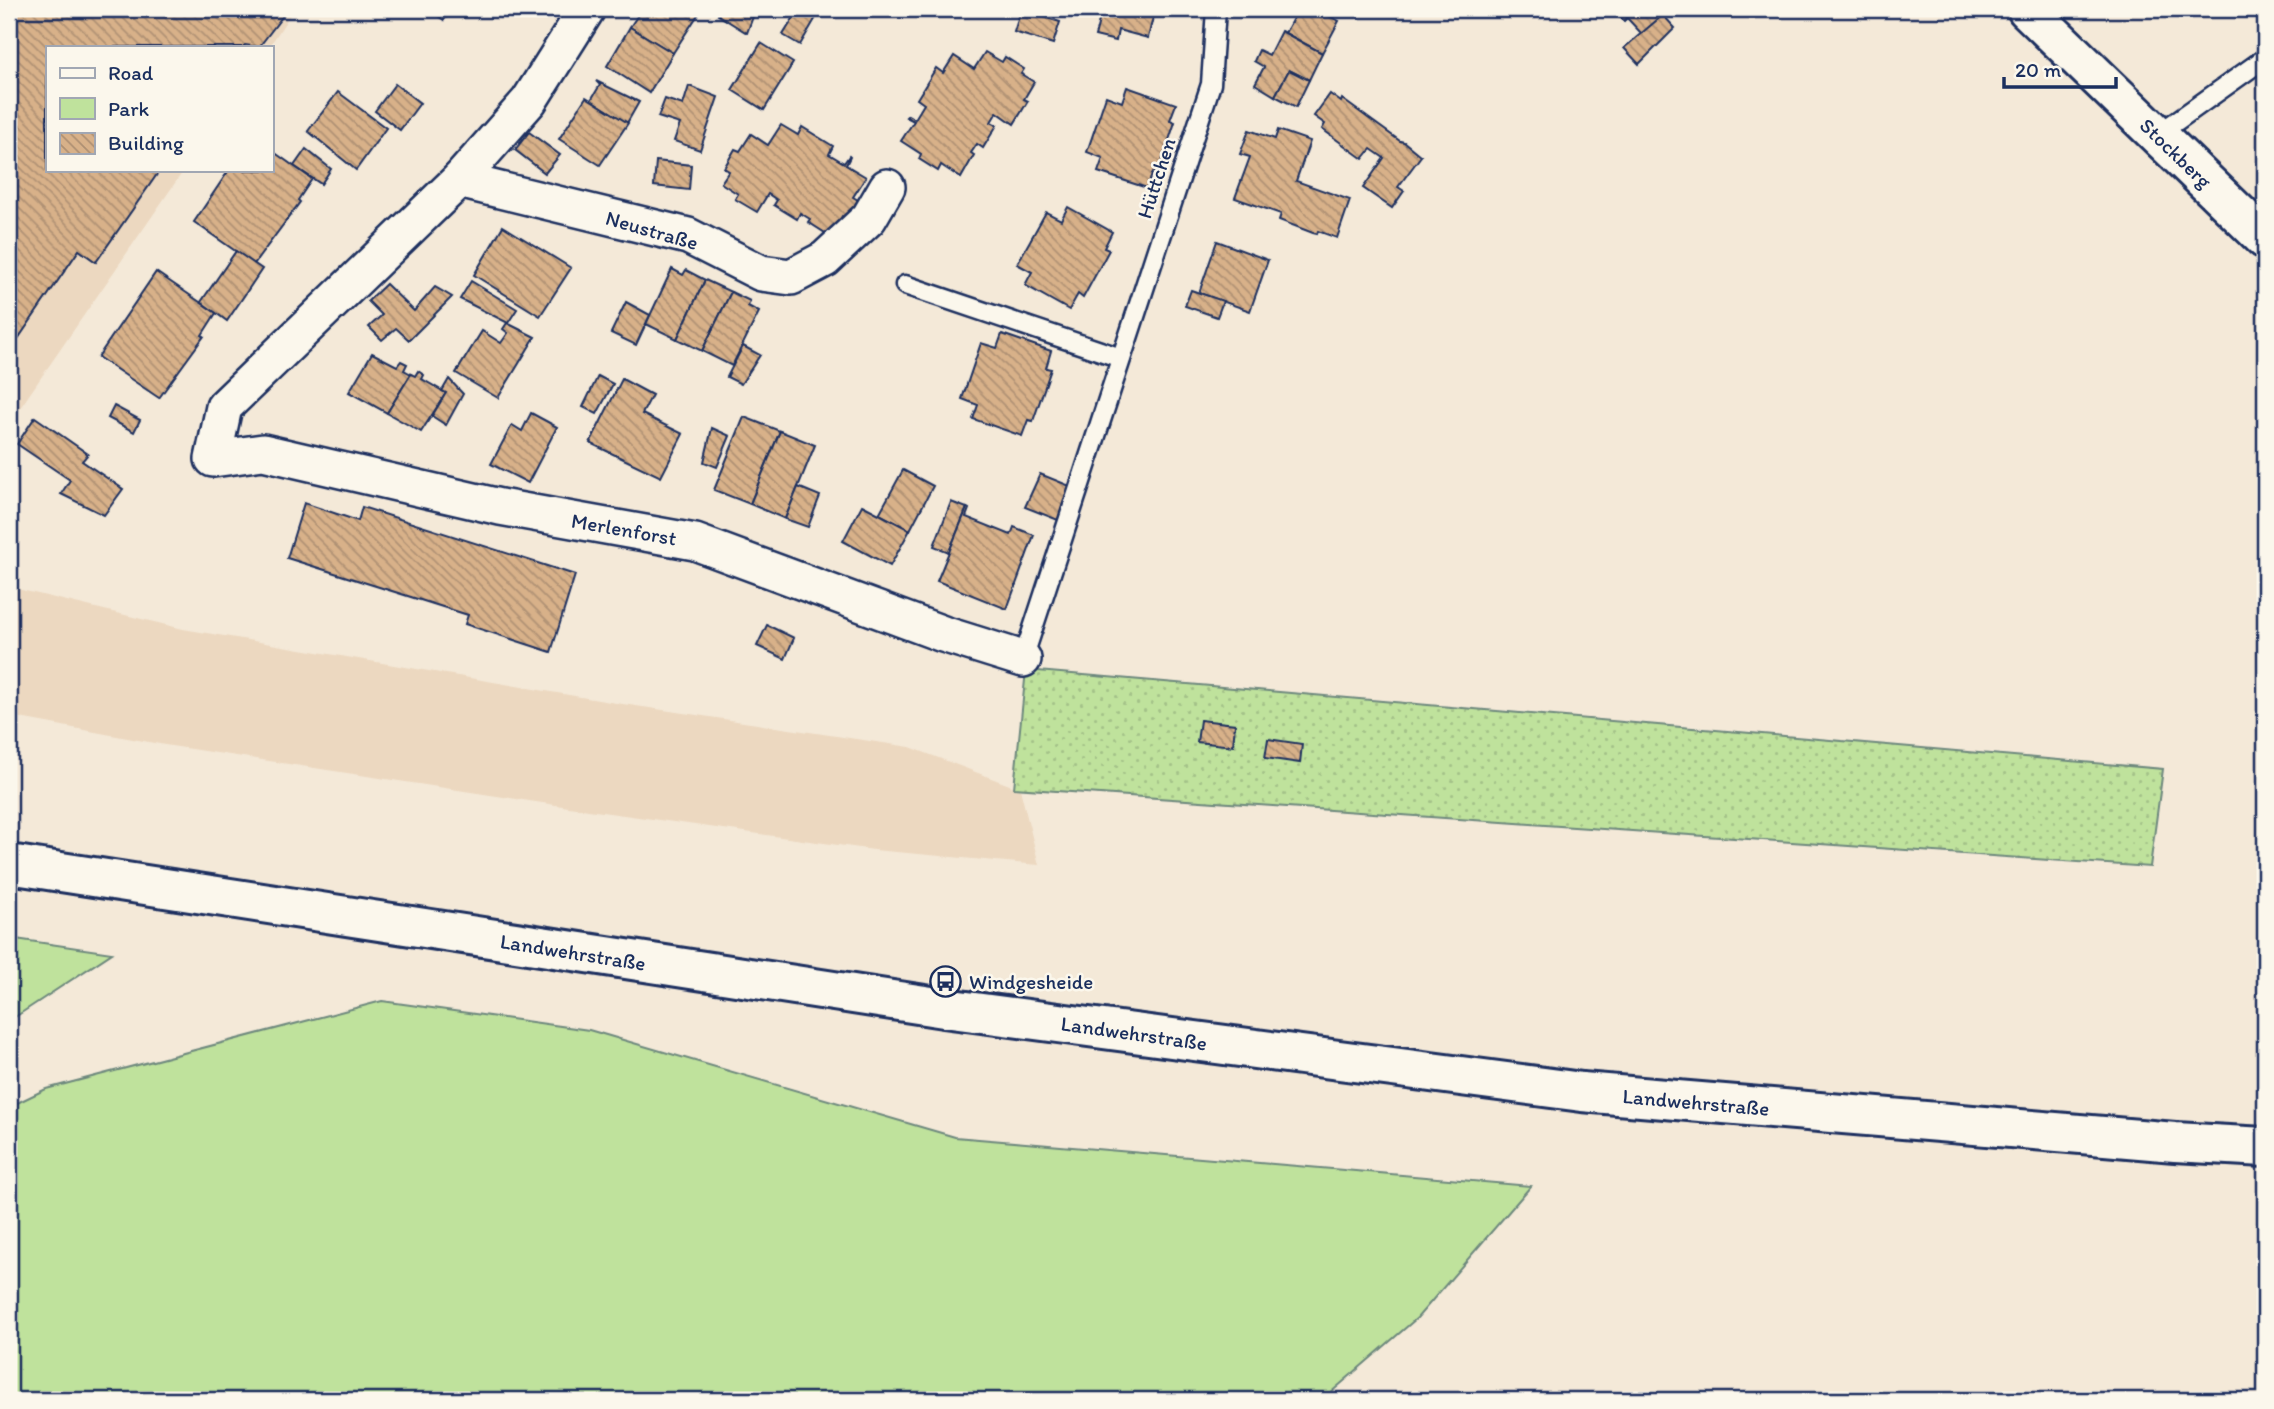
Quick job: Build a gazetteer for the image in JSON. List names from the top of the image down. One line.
{"streets":{"main road":["Stockberg","Landwehrstraße"],"street":["Neustraße","Merlenforst"],"lane":["Hüttchen"]},"crossings":[["Hüttchen","Merlenforst"],["Neustraße","Merlenforst"]],"places":{"bus stop":["Windgesheide"]},"legend":["Road","Park","Building"],"scale_bar":"20 m"}
